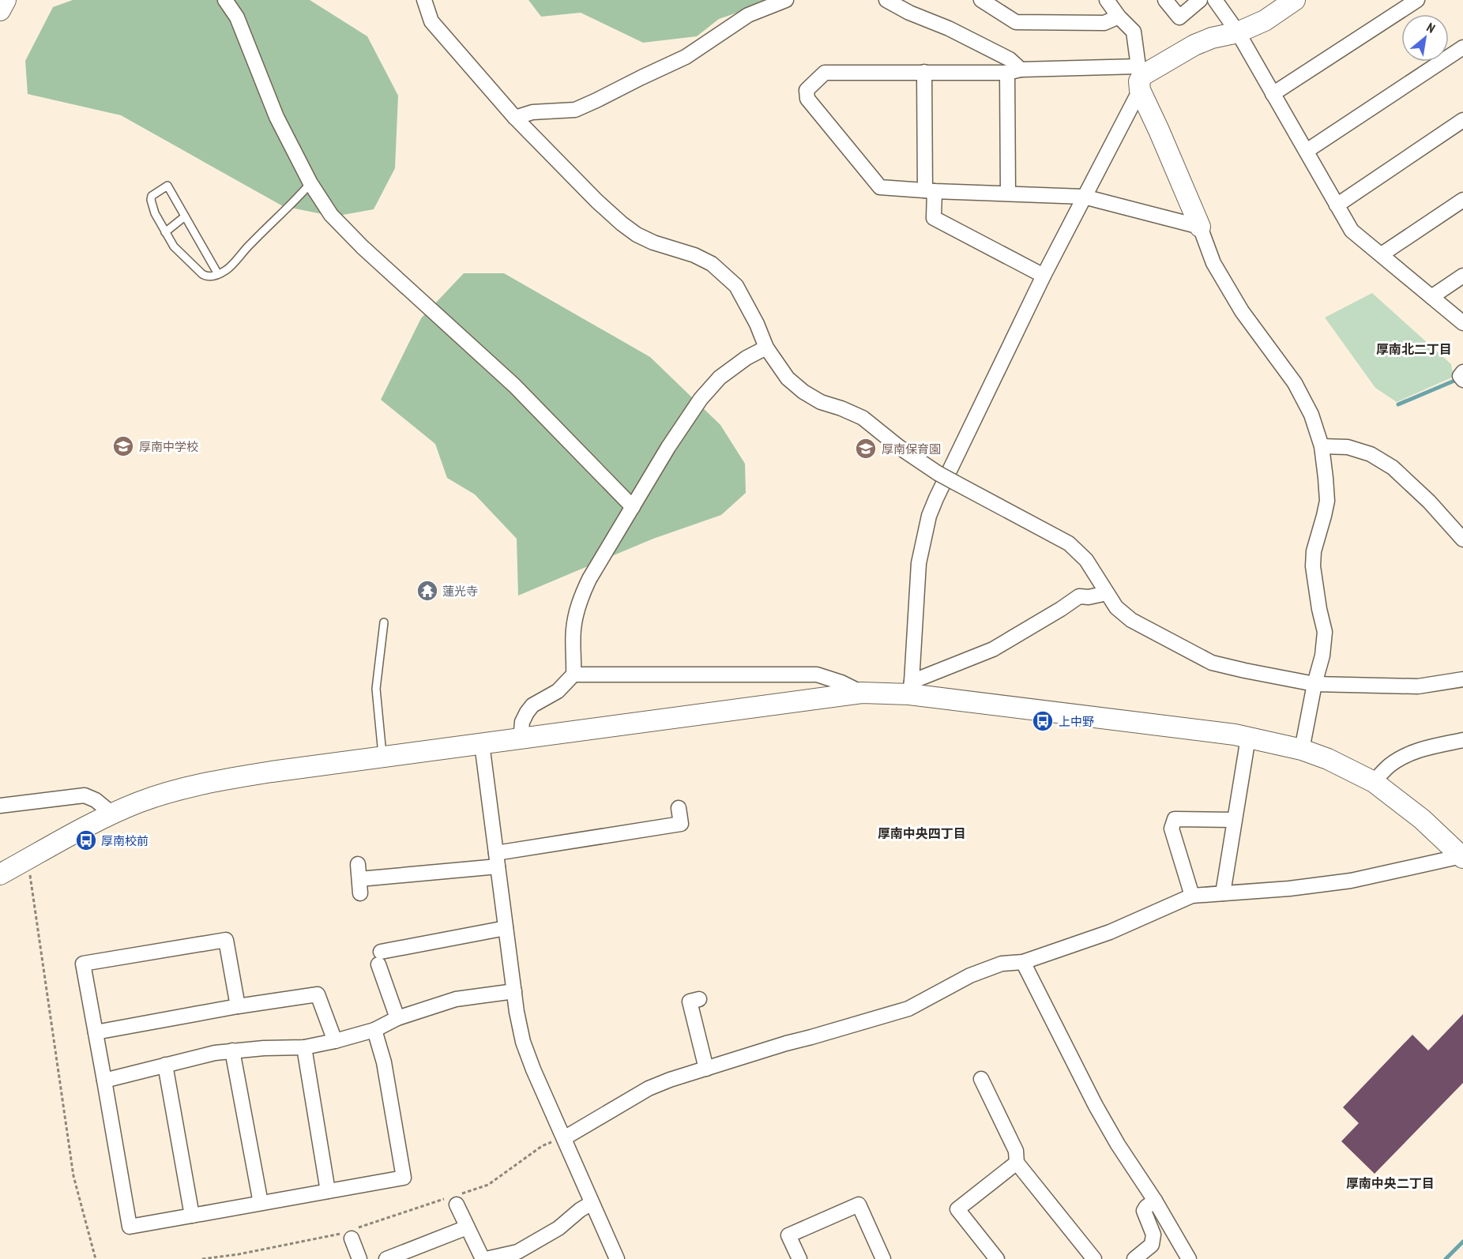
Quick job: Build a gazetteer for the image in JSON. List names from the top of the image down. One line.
{"districts":["厚南北二丁目","厚南中央四丁目","厚南中央二丁目"],"places":{"school or university":["厚南中学校","厚南保育園"],"temple":["蓮光寺"],"bus stop":["上中野","厚南校前"]},"north":"top right"}
